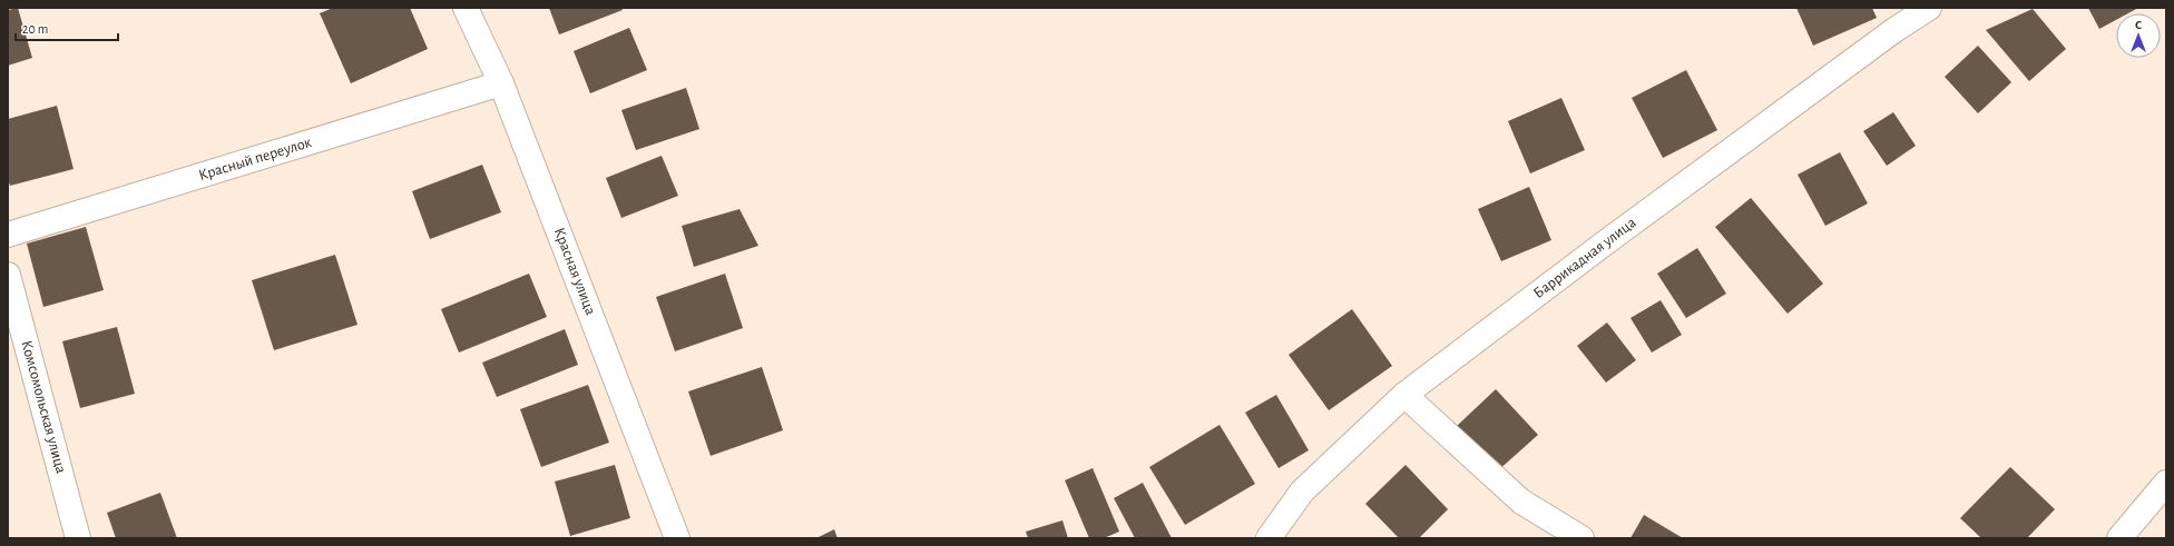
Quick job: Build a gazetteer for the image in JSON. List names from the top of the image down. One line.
{"streets":{"street":["Красный переулок","Баррикадная улица","Красная улица","Комсомольская улица"]},"crossings":[["Красный переулок","Красная улица"]],"scale_bar":"20 m","north":"top"}
